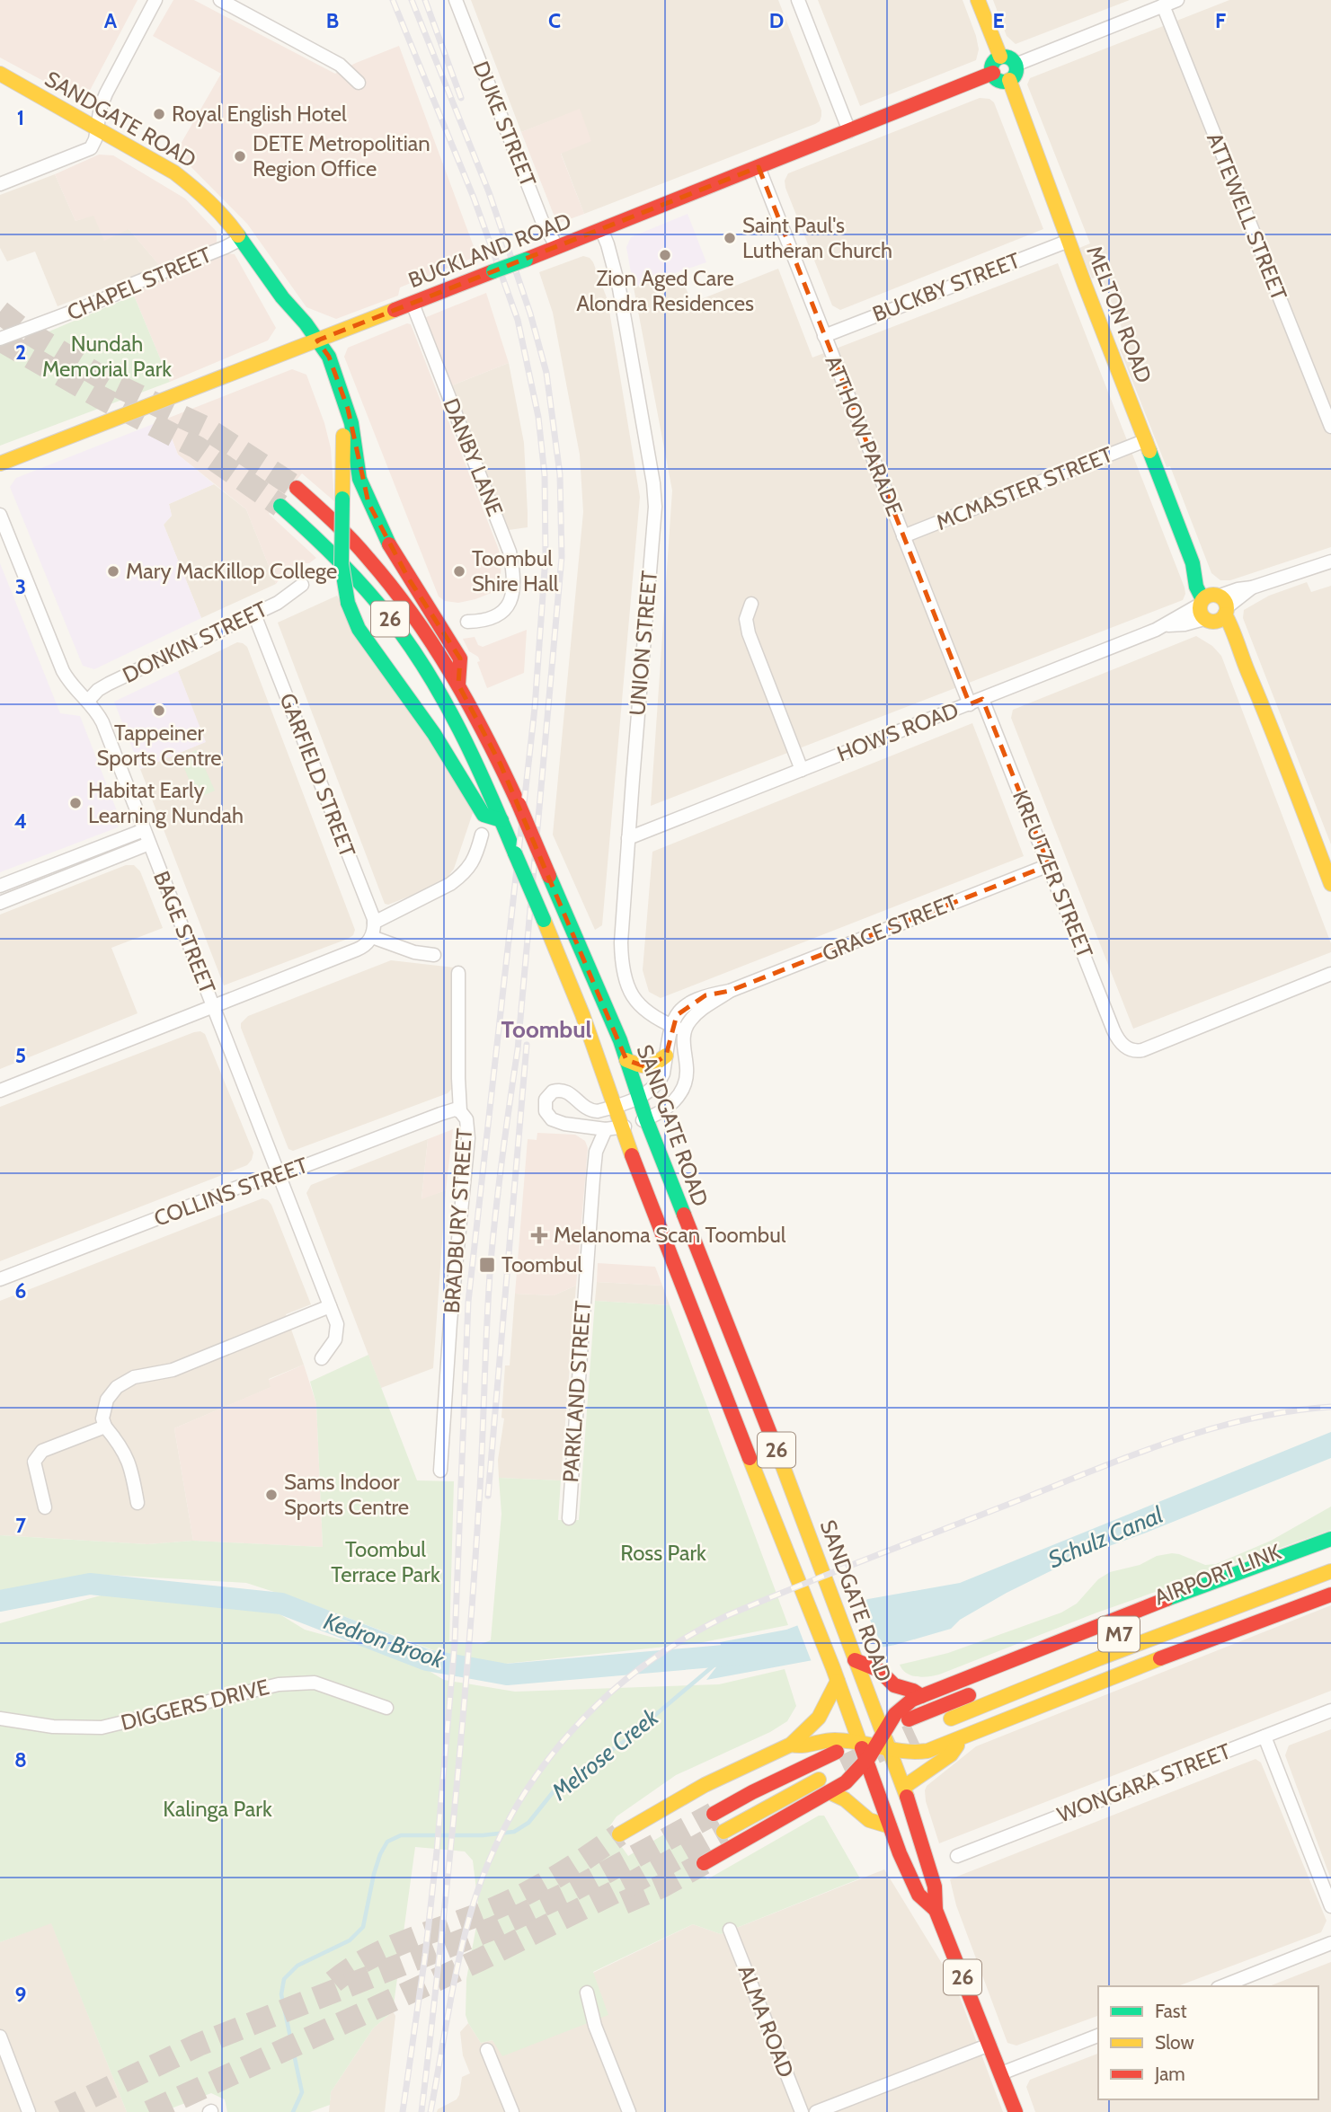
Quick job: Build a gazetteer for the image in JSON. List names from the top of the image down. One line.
{"streets":{"main road":["SANDGATE ROAD","BUCKLAND ROAD","MELTON ROAD","26","AIRPORT LINK","M7"],"street":["DUKE STREET","ATTEWELL STREET","CHAPEL STREET","BUCKBY STREET","ATTHOW PARADE","DANBY LANE","MCMASTER STREET","DONKIN STREET","UNION STREET","HOWS ROAD","GARFIELD STREET","KREUTZER STREET","GRACE STREET","BAGE STREET","COLLINS STREET","BRADBURY STREET","PARKLAND STREET","DIGGERS DRIVE","WONGARA STREET","ALMA ROAD"]},"crossings":[["SANDGATE ROAD","BUCKLAND ROAD"],["SANDGATE ROAD","CHAPEL STREET"],["SANDGATE ROAD","GRACE STREET"],["DUKE STREET","BUCKLAND ROAD"],["BUCKLAND ROAD","MELTON ROAD"],["BUCKLAND ROAD","ATTHOW PARADE"],["BUCKLAND ROAD","DANBY LANE"],["BUCKLAND ROAD","UNION STREET"],["BUCKBY STREET","MELTON ROAD"],["BUCKBY STREET","ATTHOW PARADE"],["MELTON ROAD","MCMASTER STREET"],["MELTON ROAD","HOWS ROAD"],["ATTHOW PARADE","MCMASTER STREET"],["ATTHOW PARADE","HOWS ROAD"],["DONKIN STREET","GARFIELD STREET"],["DONKIN STREET","BAGE STREET"],["UNION STREET","HOWS ROAD"],["UNION STREET","GRACE STREET"],["HOWS ROAD","KREUTZER STREET"],["KREUTZER STREET","GRACE STREET"],["GRACE STREET","PARKLAND STREET"],["BAGE STREET","COLLINS STREET"],["COLLINS STREET","BRADBURY STREET"]],"districts":["Toombul"],"water":["Schulz Canal","Kedron Brook","Melrose Creek"],"parks":["Nundah Memorial Park","Toombul Terrace Park","Ross Park","Kalinga Park"],"places":{"other":["Royal English Hotel","DETE Metropolitian Region Office","Saint Paul's Lutheran Church","Zion Aged Care Alondra Residences","Mary MacKillop College","Toombul Shire Hall","Tappeiner Sports Centre","Habitat Early Learning Nundah","Sams Indoor Sports Centre"],"health":["Melanoma Scan Toombul"],"transit":["Toombul"]},"legend":["Fast","Slow","Jam"],"grid":{"columns":["A","B","C","D","E","F"],"rows":["1","2","3","4","5","6","7","8","9"]}}
